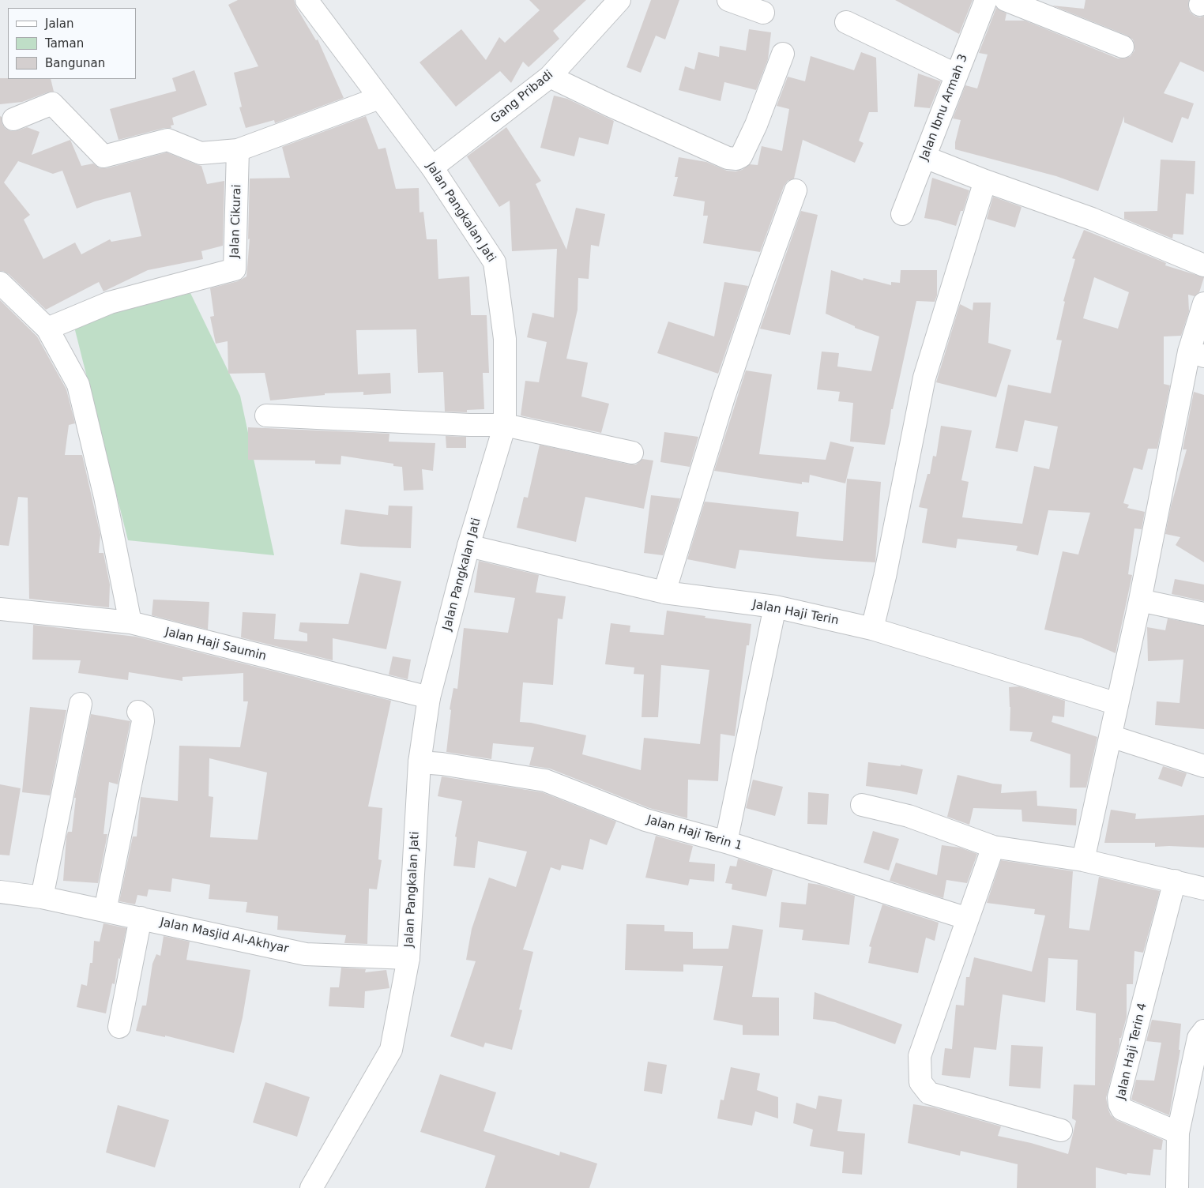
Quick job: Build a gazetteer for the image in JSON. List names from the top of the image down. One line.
{"streets":{"street":["Gang Pribadi","Jalan Ibnu Armah 3","Jalan Pangkalan Jati","Jalan Cikurai","Jalan Haji Terin","Jalan Haji Saumin","Jalan Haji Terin 1","Jalan Masjid Al-Akhyar","Jalan Haji Terin 4"]},"crossings":[["Gang Pribadi","Jalan Pangkalan Jati"],["Jalan Pangkalan Jati","Jalan Haji Terin"],["Jalan Pangkalan Jati","Jalan Haji Saumin"],["Jalan Pangkalan Jati","Jalan Haji Terin 1"],["Jalan Pangkalan Jati","Jalan Masjid Al-Akhyar"]],"legend":["Jalan","Taman","Bangunan"]}
